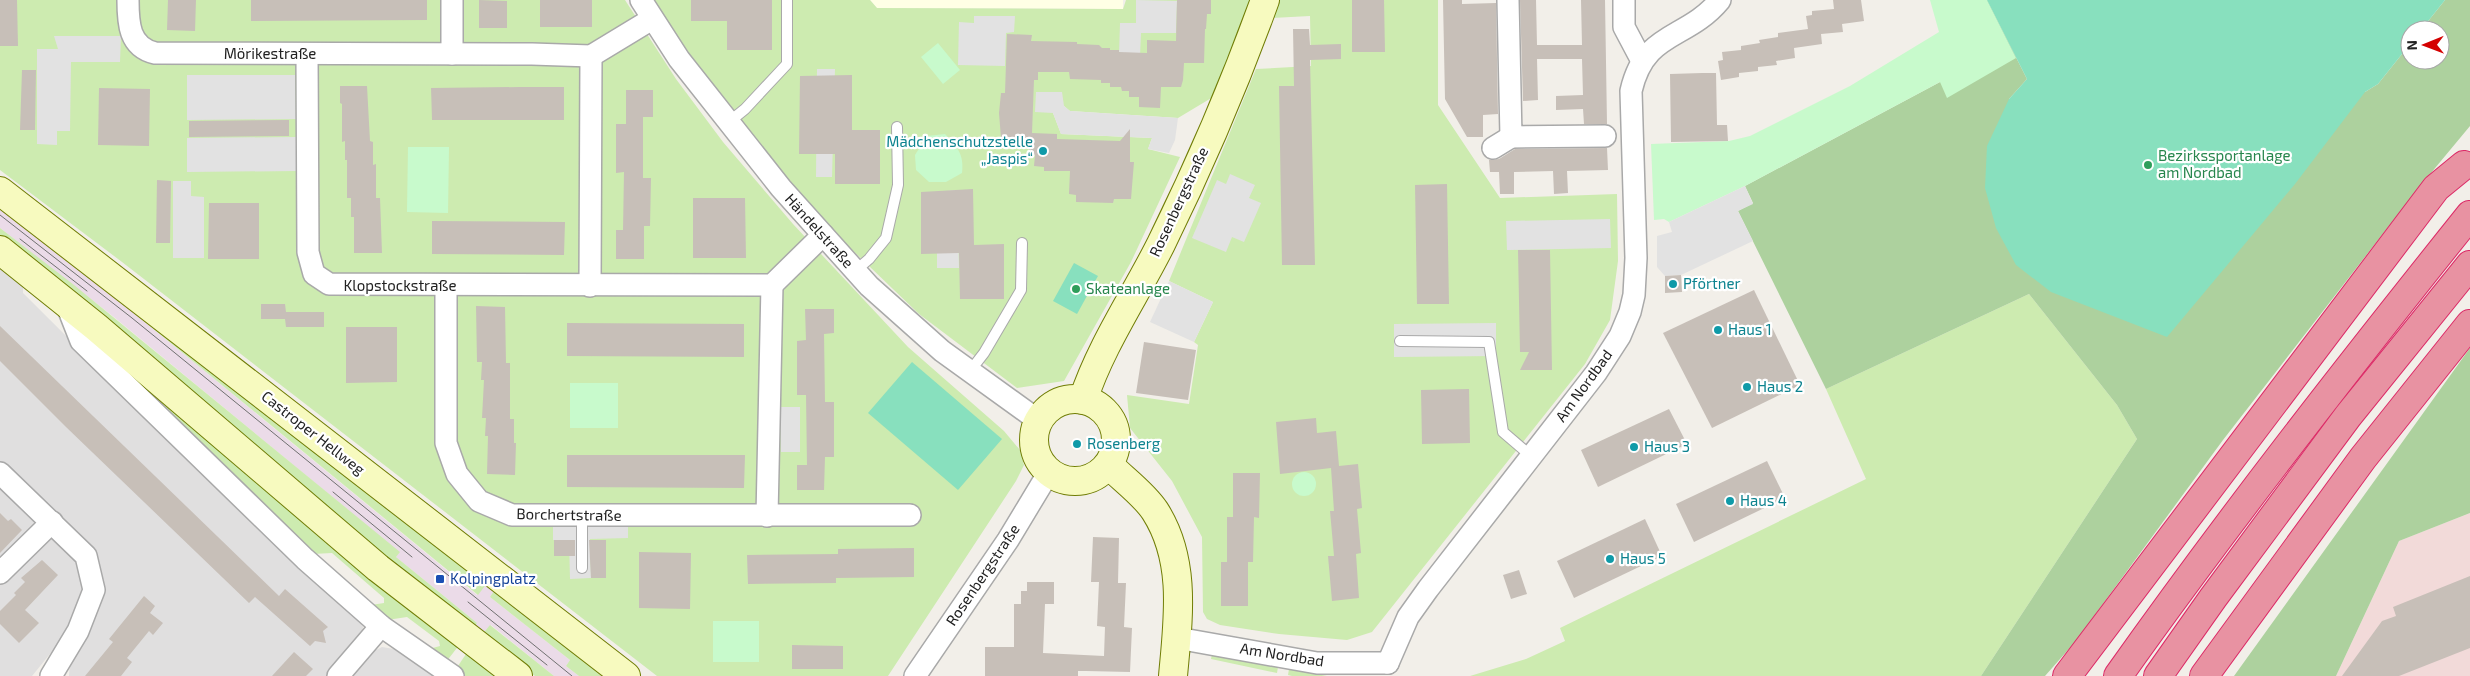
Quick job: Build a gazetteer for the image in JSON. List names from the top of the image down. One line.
{"streets":{"main road":["Rosenbergstraße","Castroper Hellweg"],"street":["Mörikestraße","Händelstraße","Klopstockstraße","Am Nordbad","Borchertstraße"]},"crossings":[["Mörikestraße","Klopstockstraße"],["Rosenbergstraße","Händelstraße"],["Klopstockstraße","Borchertstraße"]],"places":{"other":["Mädchenschutzstelle „Jaspis“","Bezirkssportanlage am Nordbad","Pförtner","Skateanlage","Haus 1","Haus 2","Rosenberg","Haus 3","Haus 4","Haus 5"],"transit":["Kolpingplatz"]},"north":"left"}
